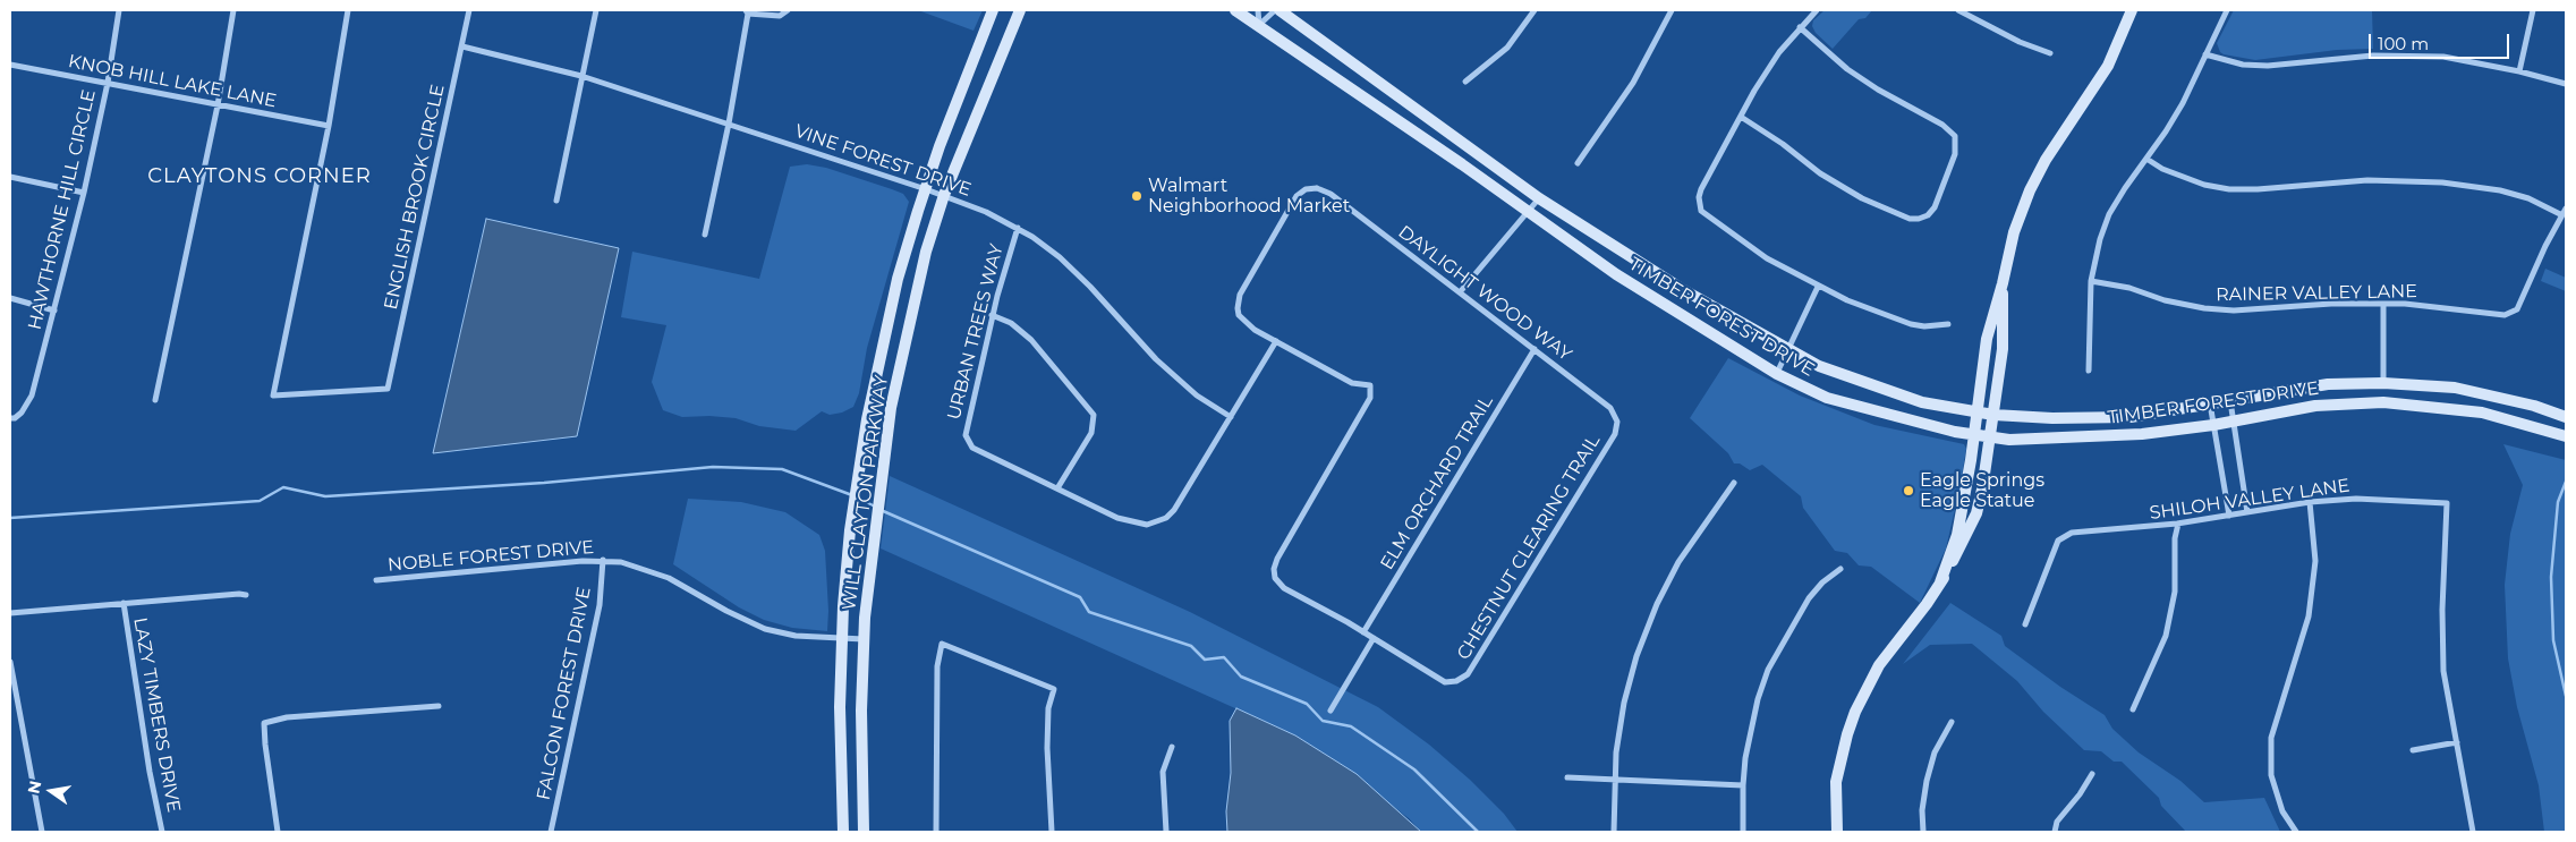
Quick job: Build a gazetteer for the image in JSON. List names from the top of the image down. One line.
{"streets":{"main road":["TIMBER FOREST DRIVE","WILL CLAYTON PARKWAY"],"street":["KNOB HILL LAKE LANE","VINE FOREST DRIVE","ENGLISH BROOK CIRCLE","HAWTHORNE HILL CIRCLE","DAYLIGHT WOOD WAY","RAINER VALLEY LANE","URBAN TREES WAY","ELM ORCHARD TRAIL","SHILOH VALLEY LANE","CHESTNUT CLEARING TRAIL","NOBLE FOREST DRIVE","FALCON FOREST DRIVE","LAZY TIMBERS DRIVE"]},"crossings":[["KNOB HILL LAKE LANE","ENGLISH BROOK CIRCLE"],["KNOB HILL LAKE LANE","HAWTHORNE HILL CIRCLE"],["VINE FOREST DRIVE","ENGLISH BROOK CIRCLE"],["VINE FOREST DRIVE","URBAN TREES WAY"],["VINE FOREST DRIVE","WILL CLAYTON PARKWAY"],["DAYLIGHT WOOD WAY","ELM ORCHARD TRAIL"],["DAYLIGHT WOOD WAY","CHESTNUT CLEARING TRAIL"],["WILL CLAYTON PARKWAY","NOBLE FOREST DRIVE"],["NOBLE FOREST DRIVE","FALCON FOREST DRIVE"]],"districts":["CLAYTONS CORNER"],"places":["Walmart Neighborhood Market","Eagle Springs Eagle Statue"],"scale_bar":"100 m","north":"left"}
